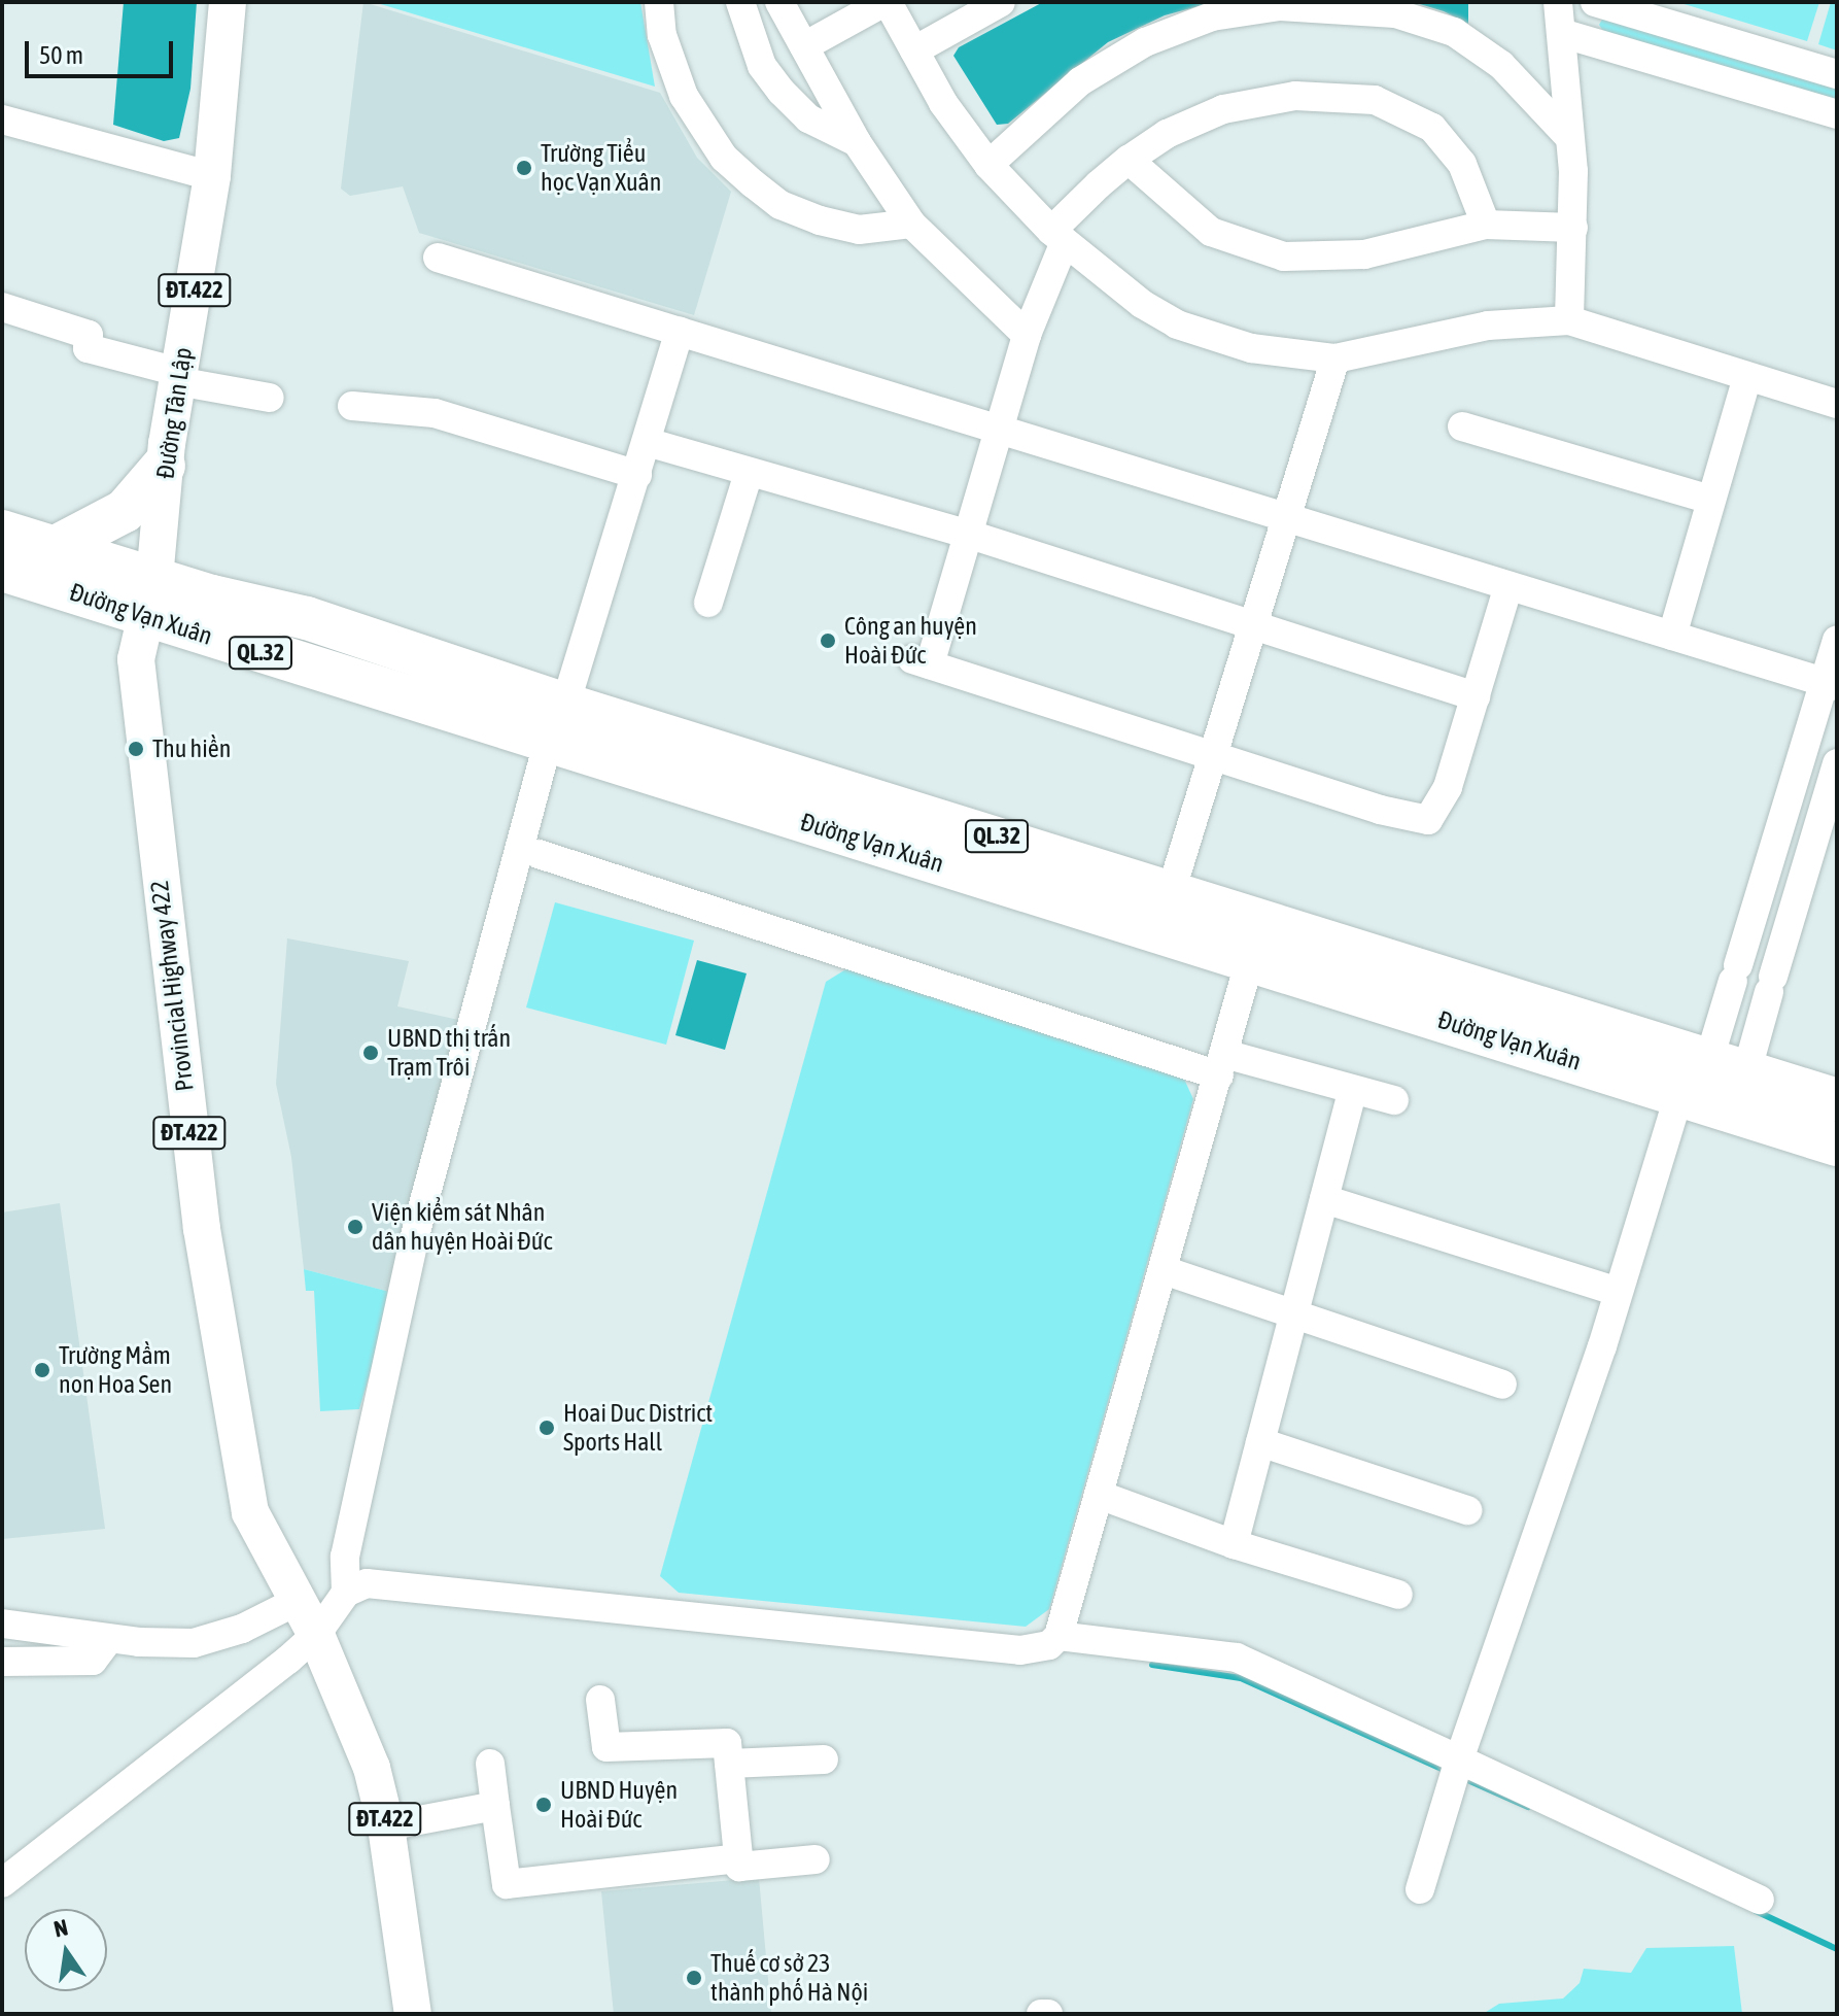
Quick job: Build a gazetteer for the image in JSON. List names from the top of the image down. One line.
{"streets":{"highway":["Đường Vạn Xuân","QL.32"],"main road":["ĐT.422","Đường Tân Lập","Provincial Highway 422"]},"crossings":[["ĐT.422","Provincial Highway 422"],["Đường Tân Lập","Đường Vạn Xuân"],["Đường Tân Lập","Provincial Highway 422"],["Đường Vạn Xuân","Provincial Highway 422"]],"places":["Trường Tiểu học Vạn Xuân","Công an huyện Hoài Đức","Thu hiền","UBND thị trấn Trạm Trôi","Viện kiểm sát Nhân dân huyện Hoài Đức","Trường Mầm non Hoa Sen","Hoai Duc District Sports Hall","UBND Huyện Hoài Đức","Thuế cơ sở 23 thành phố Hà Nội"],"scale_bar":"50 m","north":"top"}
